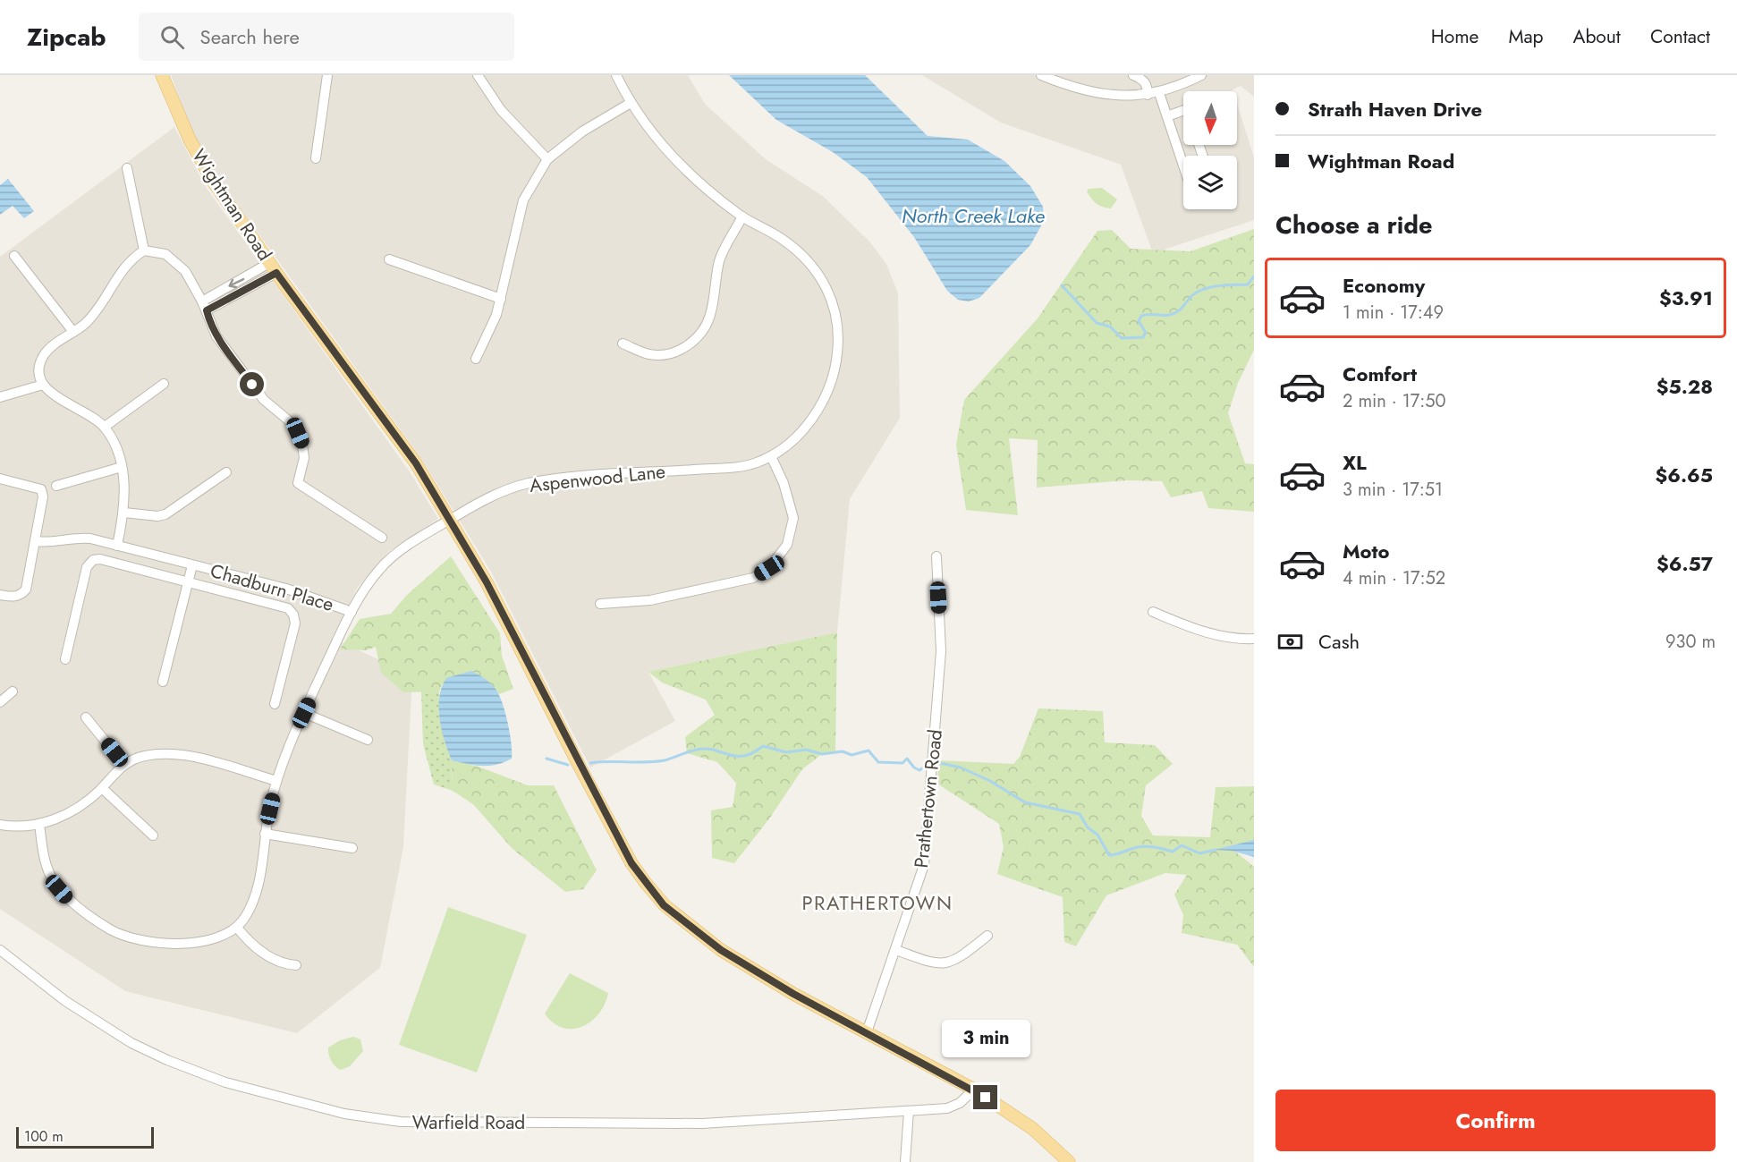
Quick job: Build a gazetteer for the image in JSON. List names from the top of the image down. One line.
{"streets":{"main road":["Wightman Road"],"street":["Aspenwood Lane","Chadburn Place","Prathertown Road","Warfield Road"]},"crossings":[["Wightman Road","Aspenwood Lane"],["Wightman Road","Prathertown Road"],["Wightman Road","Warfield Road"],["Aspenwood Lane","Chadburn Place"]],"districts":["PRATHERTOWN"],"water":["North Creek Lake"],"scale_bar":"100 m","north":"bottom","page":{"header":"Zipcab","search":"Search here","nav":["Home","Map","About","Contact"],"banner":["Strath Haven Drive","Wightman Road"],"heading":"Choose a ride","list":[{"name":"Economy","note":"1 min · 17:49","value":"$3.91"},{"name":"Comfort","note":"2 min · 17:50","value":"$5.28"},{"name":"XL","note":"3 min · 17:51","value":"$6.65"},{"name":"Moto","note":"4 min · 17:52","value":"$6.57"}],"pay":["Cash","930 m"],"bubble":"3 min","buttons":"Confirm","scale":"100 m"}}
